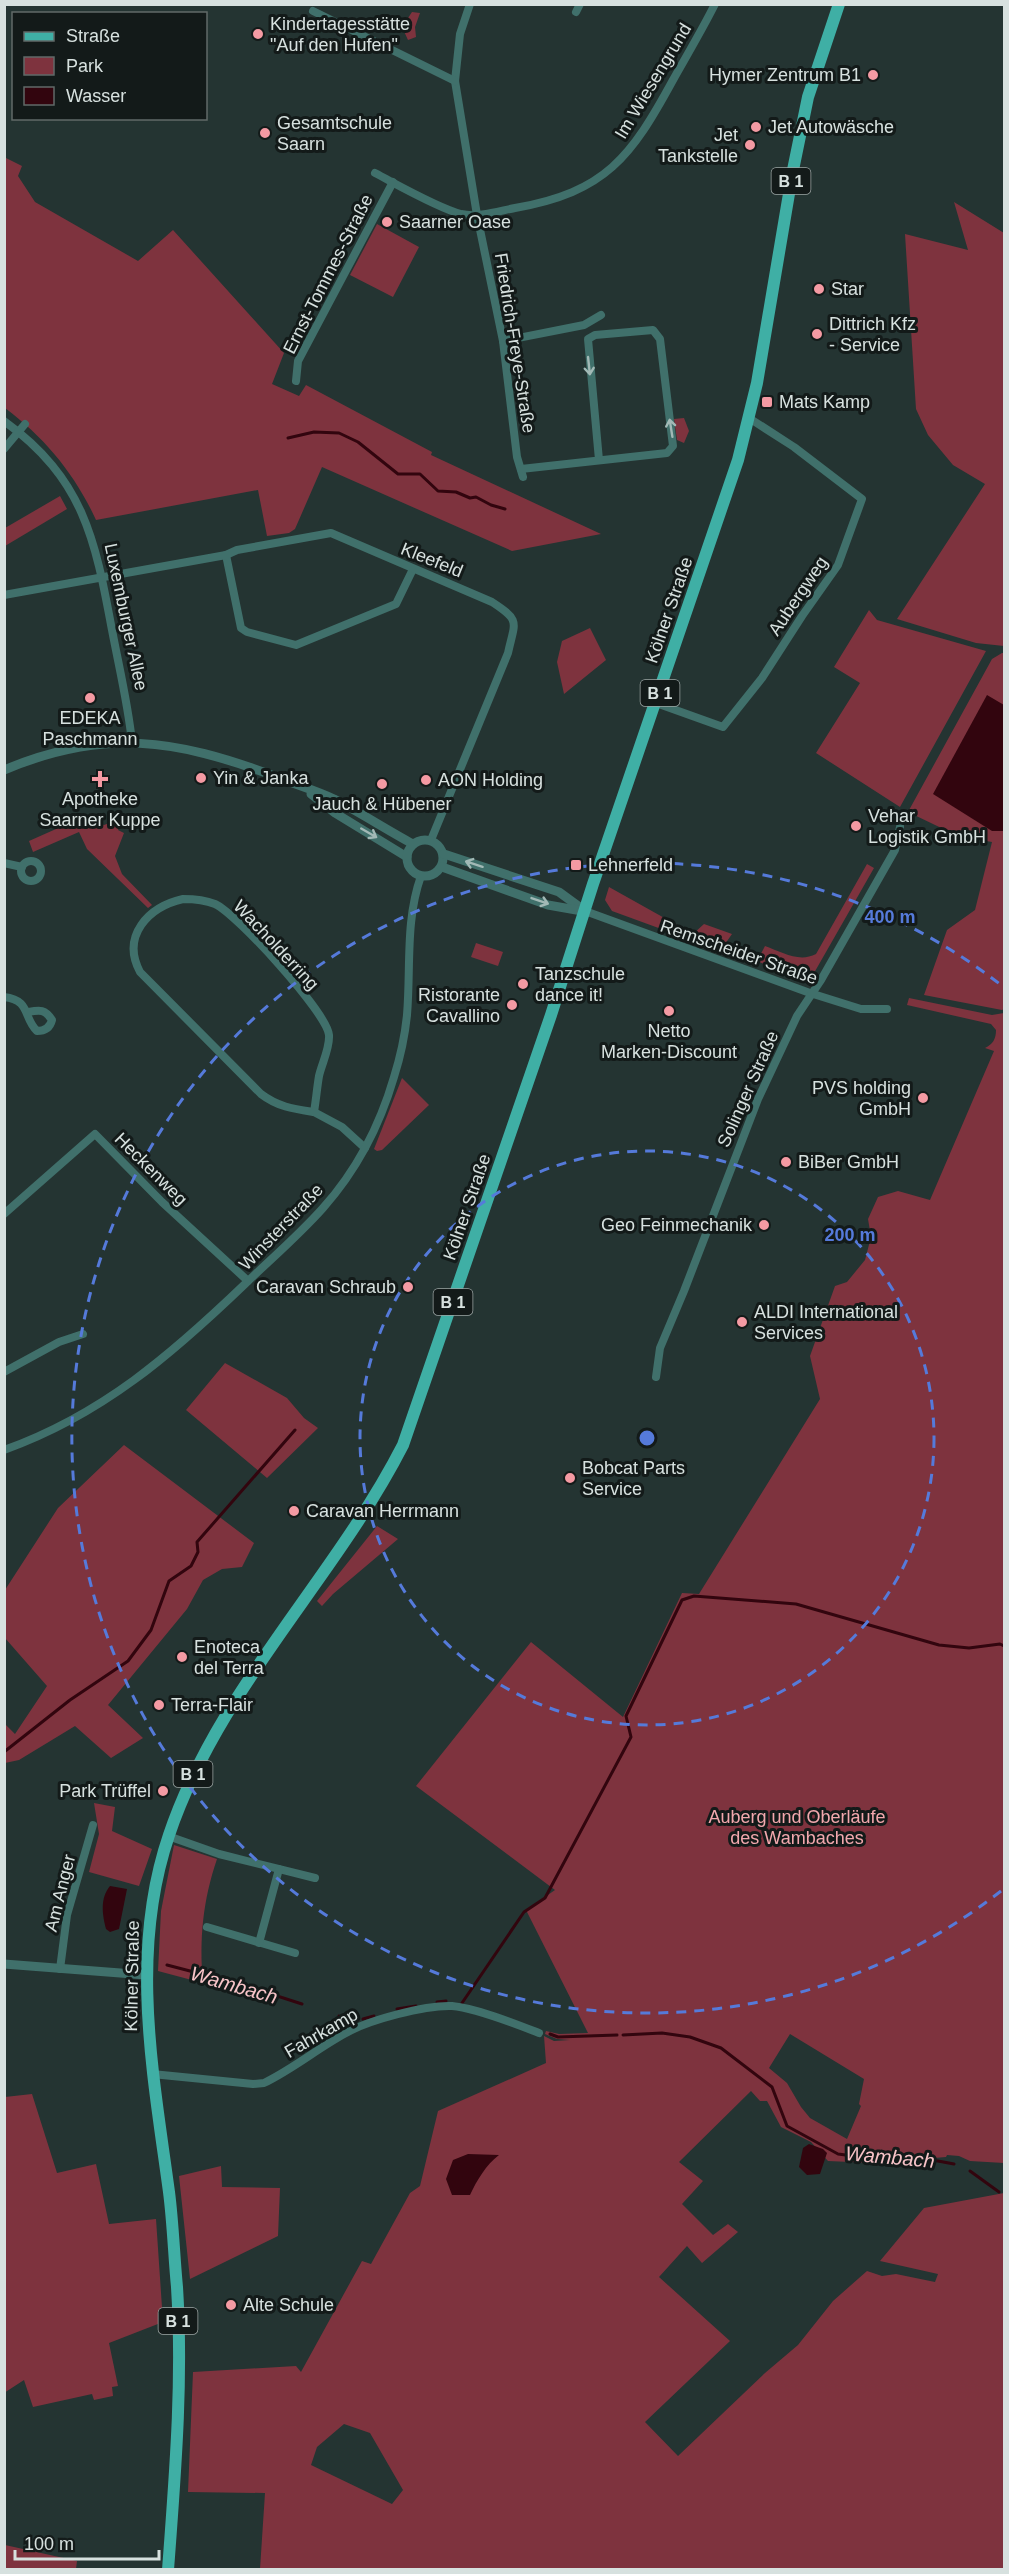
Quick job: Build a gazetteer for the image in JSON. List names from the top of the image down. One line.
{"streets":{"main road":["B 1","Kölner Straße"],"street":["Im Wiesengrund","Ernst-Tommes-Straße","Friedrich-Freye-Straße","Kleefeld","Aubergweg","Luxemburger Allee","Wacholderring","Remscheider Straße","Solinger Straße","Heckenweg","Winsterstraße","Am Anger","Fahrkamp"]},"crossings":[["Im Wiesengrund","Friedrich-Freye-Straße"],["Kleefeld","Luxemburger Allee"],["Kleefeld","Winsterstraße"],["Aubergweg","Kölner Straße"],["Kölner Straße","Remscheider Straße"],["Kölner Straße","Fahrkamp"],["Wacholderring","Winsterstraße"],["Remscheider Straße","Solinger Straße"],["Heckenweg","Winsterstraße"]],"water":["Wambach"],"parks":["Auberg und Oberläufe des Wambaches"],"places":{"other":["Kindertagesstätte \"Auf den Hufen\"","Hymer Zentrum B1","Jet Autowäsche","Gesamtschule Saarn","Jet Tankstelle","Saarner Oase","Star","Dittrich Kfz - Service","EDEKA Paschmann","Yin & Janka","AON Holding","Jauch & Hübener","Vehar Logistik GmbH","Tanzschule dance it!","Ristorante Cavallino","Netto Marken-Discount","PVS holding GmbH","BiBer GmbH","Geo Feinmechanik","Caravan Schraub","ALDI International Services","Bobcat Parts Service","Caravan Herrmann","Enoteca del Terra","Terra-Flair","Park Trüffel","Alte Schule"],"transit":["Mats Kamp","Lehnerfeld"],"health":["Apotheke Saarner Kuppe"]},"legend":["Straße","Park","Wasser"],"scale_bar":"100 m","rings":["400 m","200 m"]}
